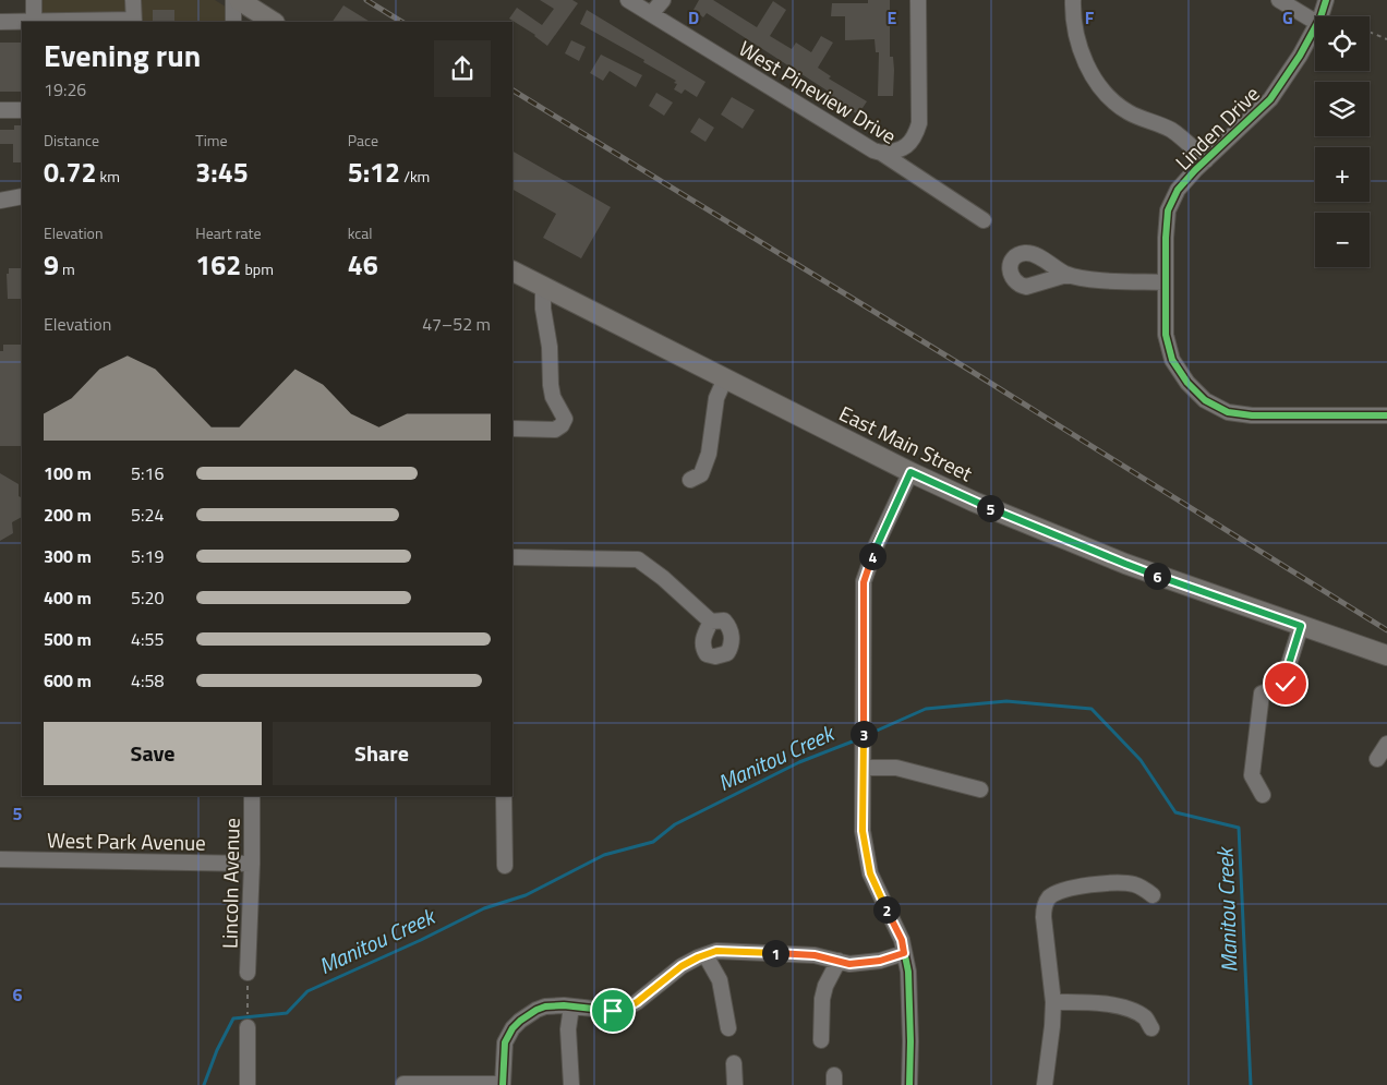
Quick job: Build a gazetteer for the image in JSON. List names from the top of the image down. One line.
{"streets":{"main road":["East Main Street"],"street":["West Pineview Drive","Linden Drive","West Park Avenue","Lincoln Avenue"]},"crossings":[["West Park Avenue","Lincoln Avenue"]],"water":["Manitou Creek"],"page":{"map_buttons":["+","−"],"heading":["Evening run","19:26"],"stats":[["Distance","0.72 km"],["Time","3:45"],["Pace","5:12 /km"],["Elevation","9 m"],["Heart rate","162 bpm"],["kcal","46"]],"chart":["Elevation","47–52 m"],"list":[{"name":"100 m","note":"5:16"},{"name":"200 m","note":"5:24"},{"name":"300 m","note":"5:19"},{"name":"400 m","note":"5:20"},{"name":"500 m","note":"4:55"},{"name":"600 m","note":"4:58"}],"pins":["5","4","6","3","2","1"],"buttons":["Save","Share"]},"grid":{"columns":["D","E","F","G"],"rows":["5","6"]}}
